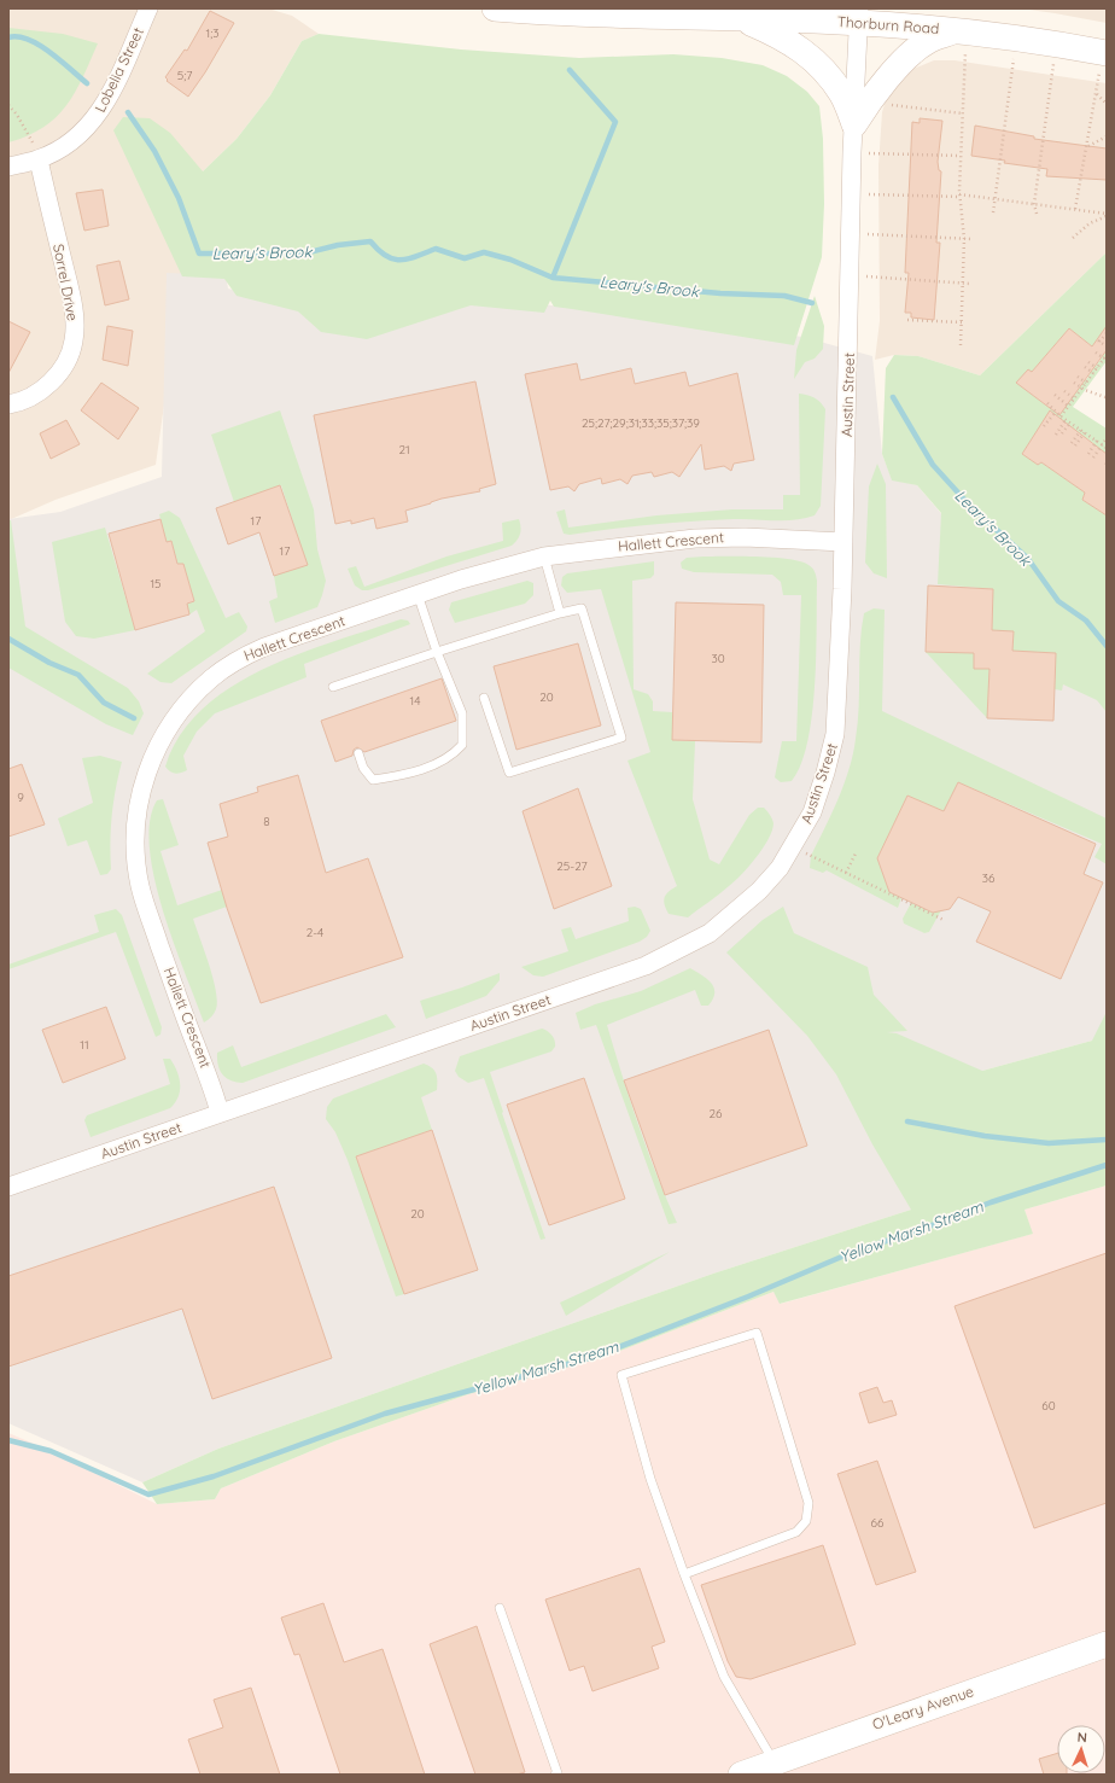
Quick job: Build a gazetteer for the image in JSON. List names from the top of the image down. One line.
{"streets":{"main road":["Thorburn Road","O'Leary Avenue"],"street":["Lobelia Street","Sorrel Drive","Austin Street","Hallett Crescent"]},"crossings":[["Thorburn Road","Austin Street"],["Lobelia Street","Sorrel Drive"],["Austin Street","Hallett Crescent"]],"water":["Leary's Brook","Yellow Marsh Stream"],"house_numbers":["1;3","5;7","25;27;29;31;33;35;37;39","21","17","17","15","30","20","14","9","8","25-27","36","2-4","11","26","20","60","66"],"north":"top"}
